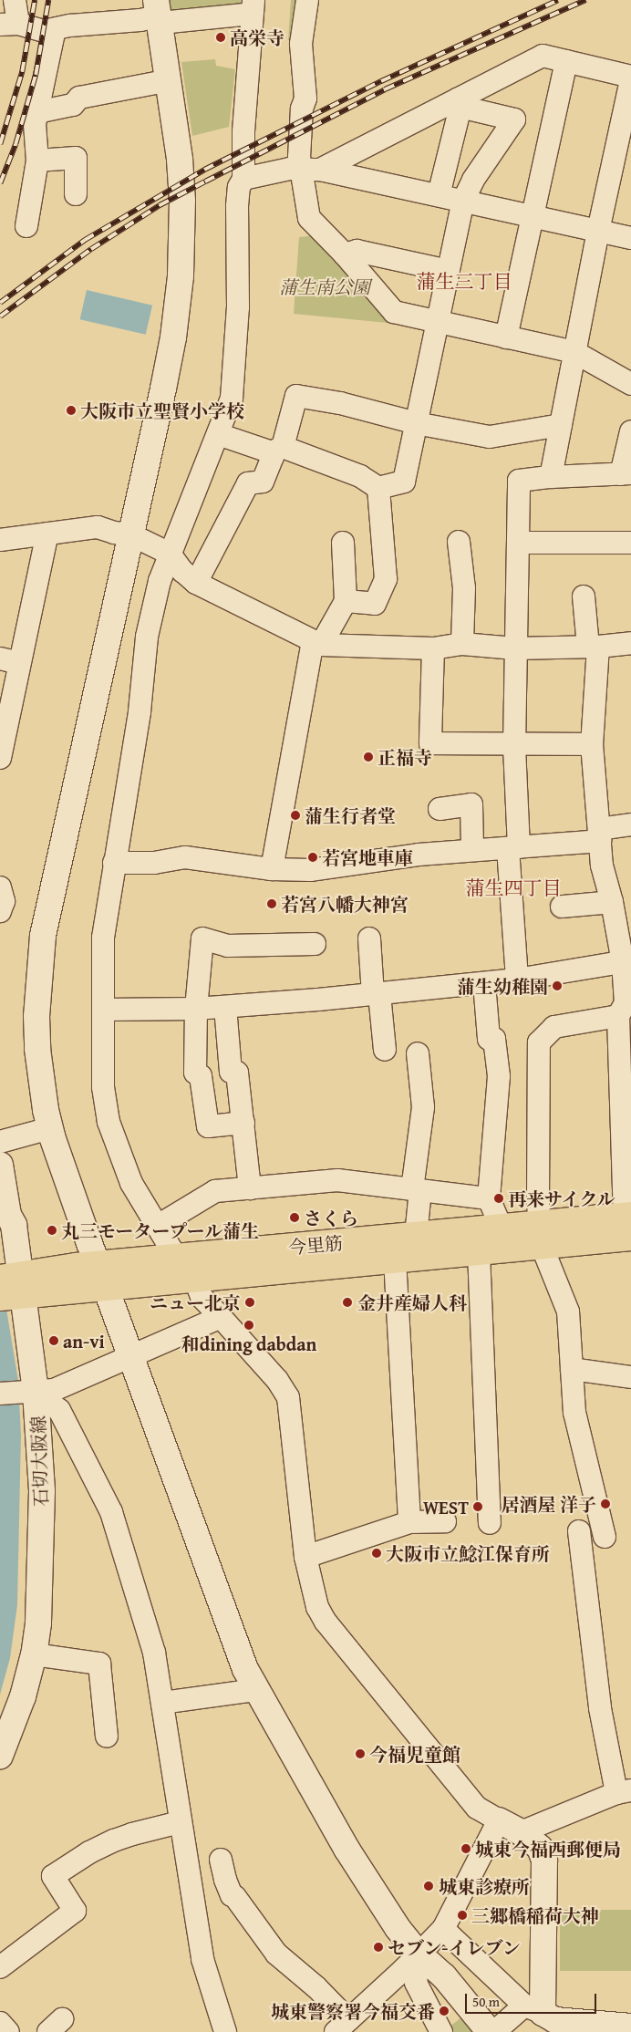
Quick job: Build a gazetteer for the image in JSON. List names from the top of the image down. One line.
{"streets":{"main road":["今里筋"],"street":["石切大阪線"]},"crossings":[["今里筋","石切大阪線"]],"districts":["蒲生三丁目","蒲生四丁目"],"parks":["蒲生南公園"],"places":["高栄寺","大阪市立聖賢小学校","正福寺","蒲生行者堂","若宮地車庫","若宮八幡大神宮","蒲生幼稚園","再来サイクル","さくら","丸三モータープール蒲生","ニュー北京","金井産婦人科","和dining dabdan","an-vi","居酒屋 洋子","WEST","大阪市立鯰江保育所","今福児童館","城東今福西郵便局","城東診療所","三郷橋稲荷大神","セブン-イレブン","城東警察署今福交番"],"scale_bar":"50 m"}
